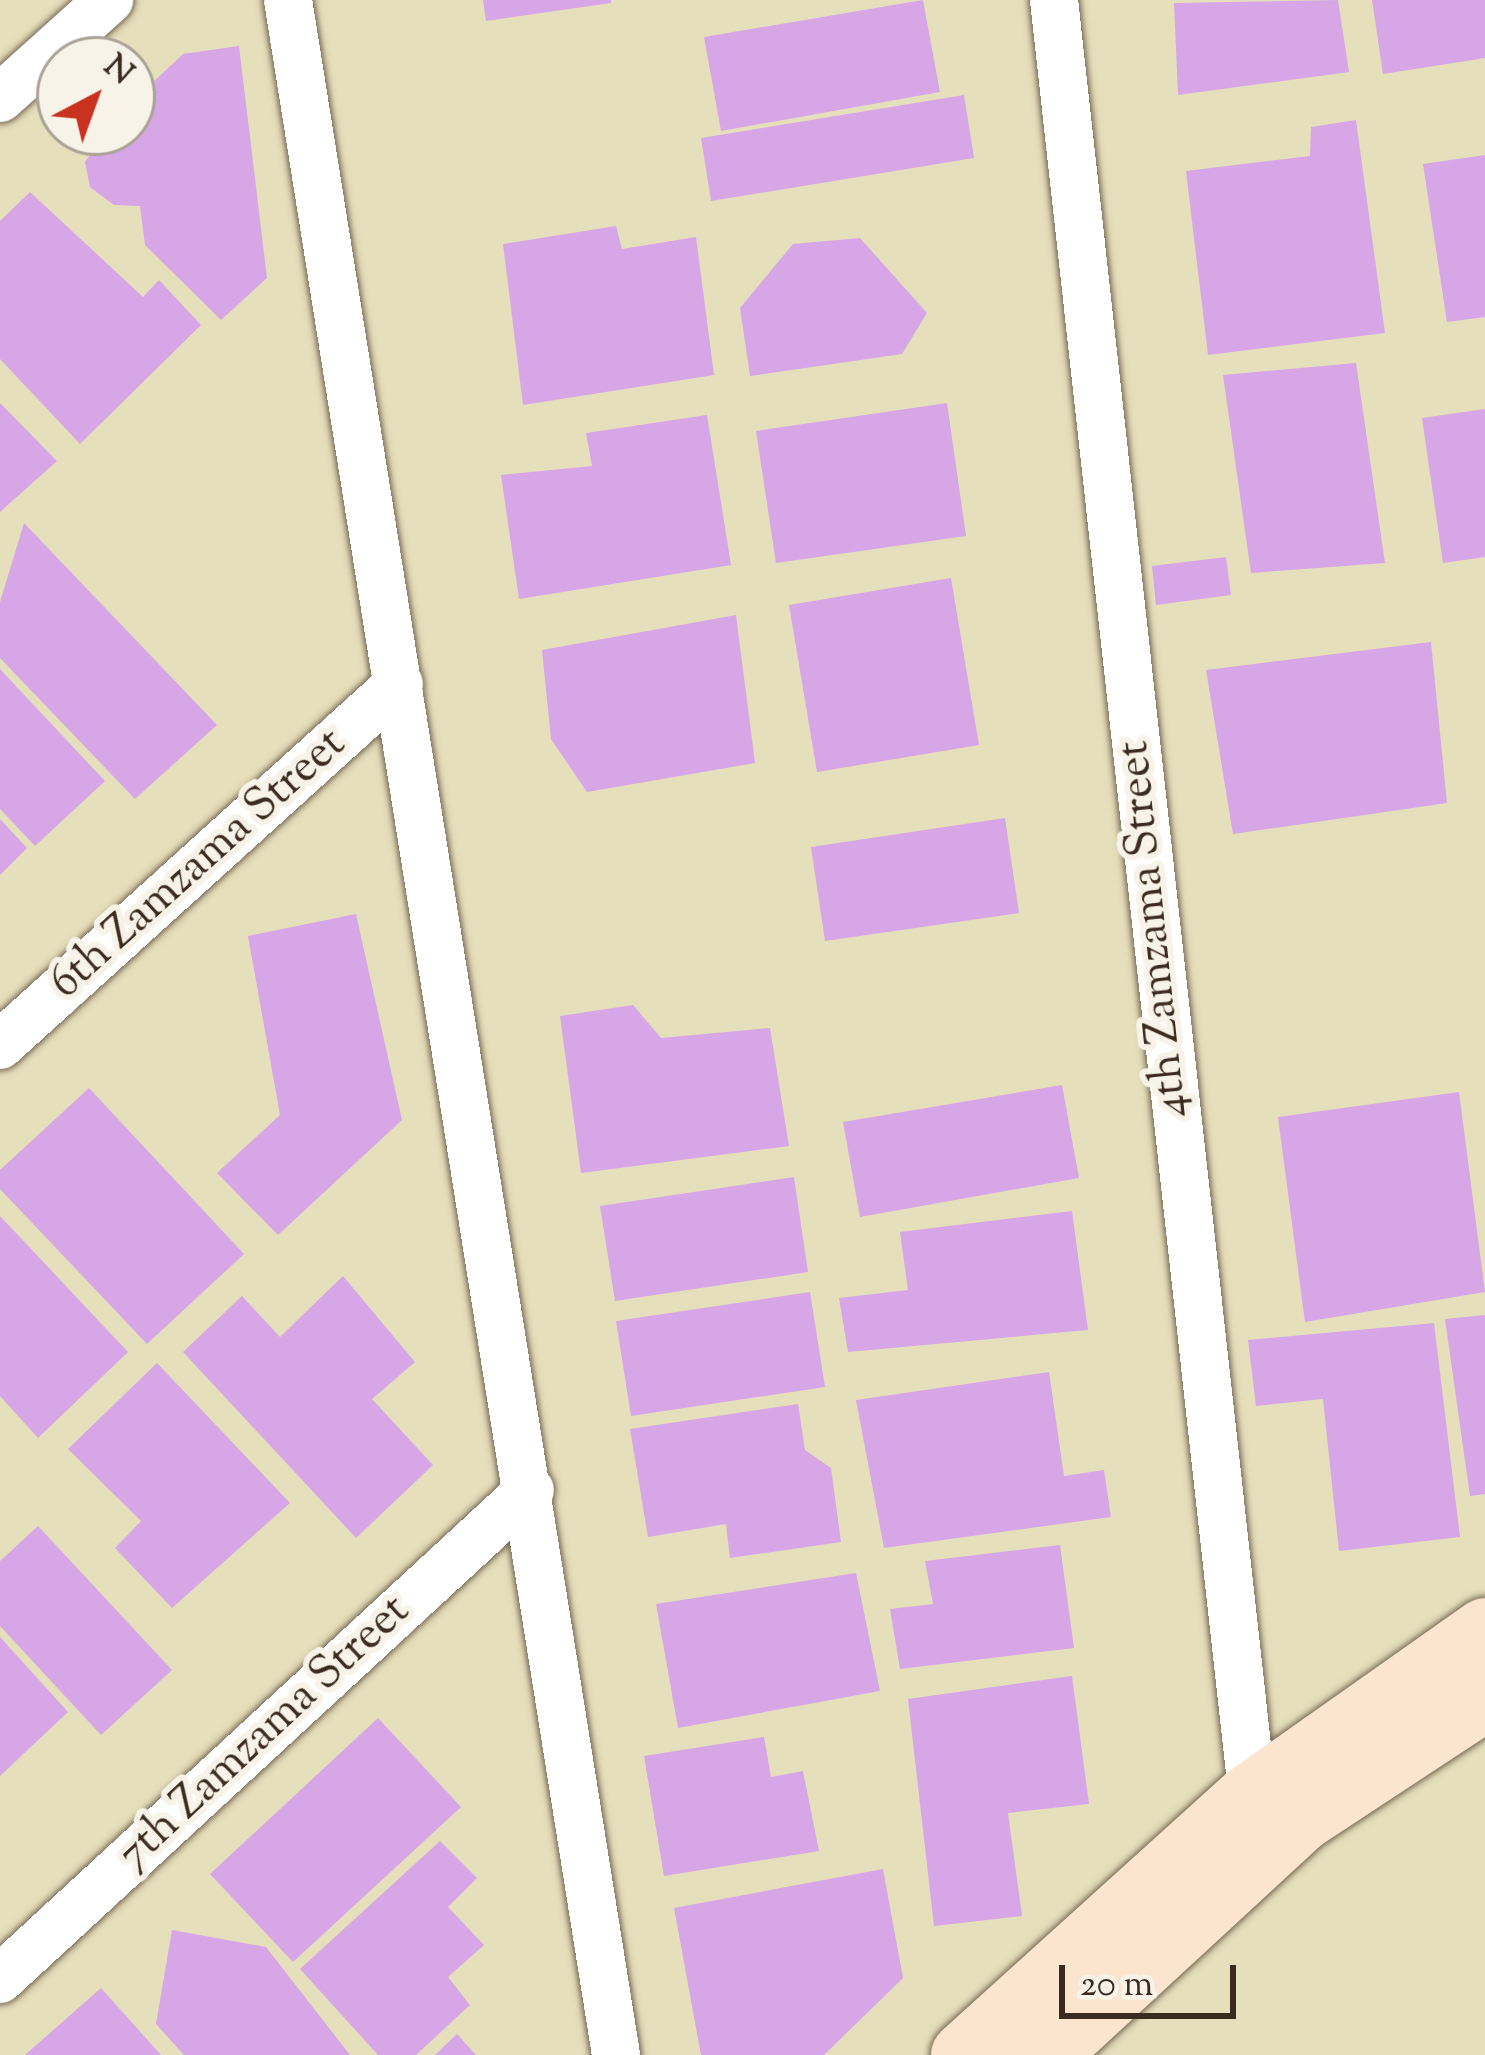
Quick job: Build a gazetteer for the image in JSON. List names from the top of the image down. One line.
{"streets":{"street":["6th Zamzama Street","4th Zamzama Street","7th Zamzama Street"]},"scale_bar":"20 m","north":"top right"}
